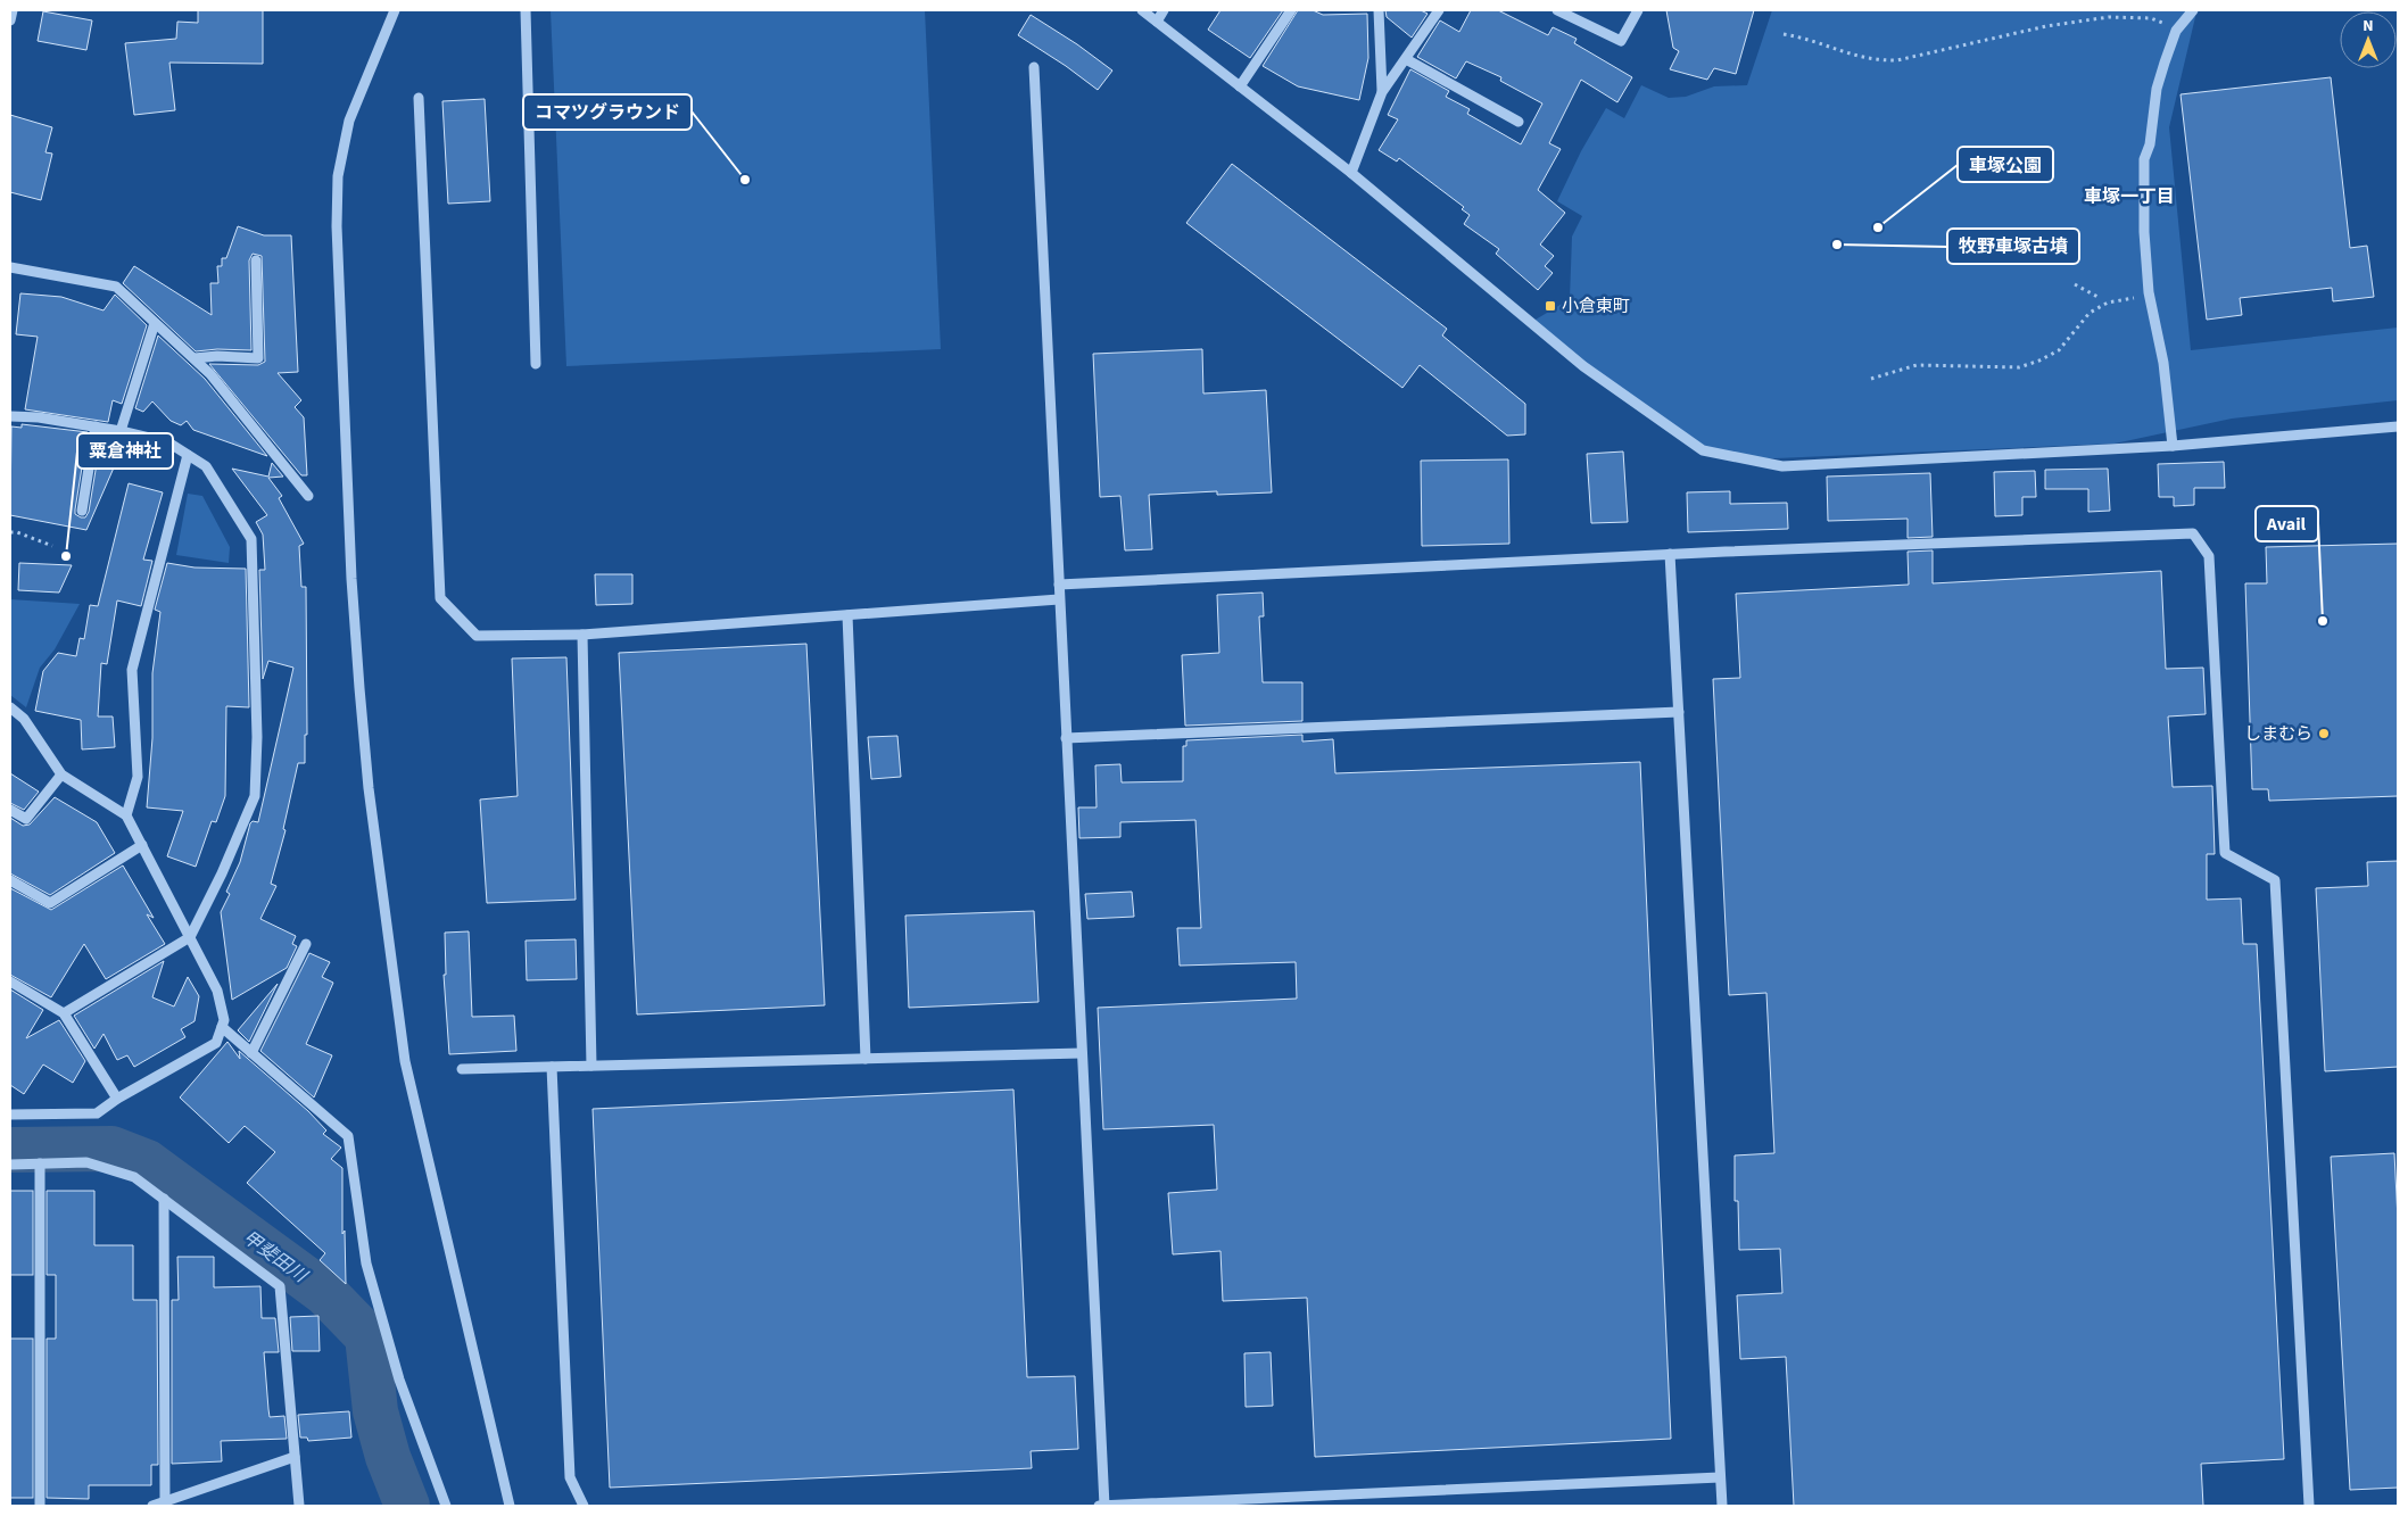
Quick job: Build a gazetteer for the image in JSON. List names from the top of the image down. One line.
{"districts":["車塚一丁目"],"water":["甲斐田川"],"places":{"other":["コマツグラウンド","車塚公園","牧野車塚古墳","粟倉神社","Avail","しまむら"],"transit":["小倉東町"]},"north":"top"}
